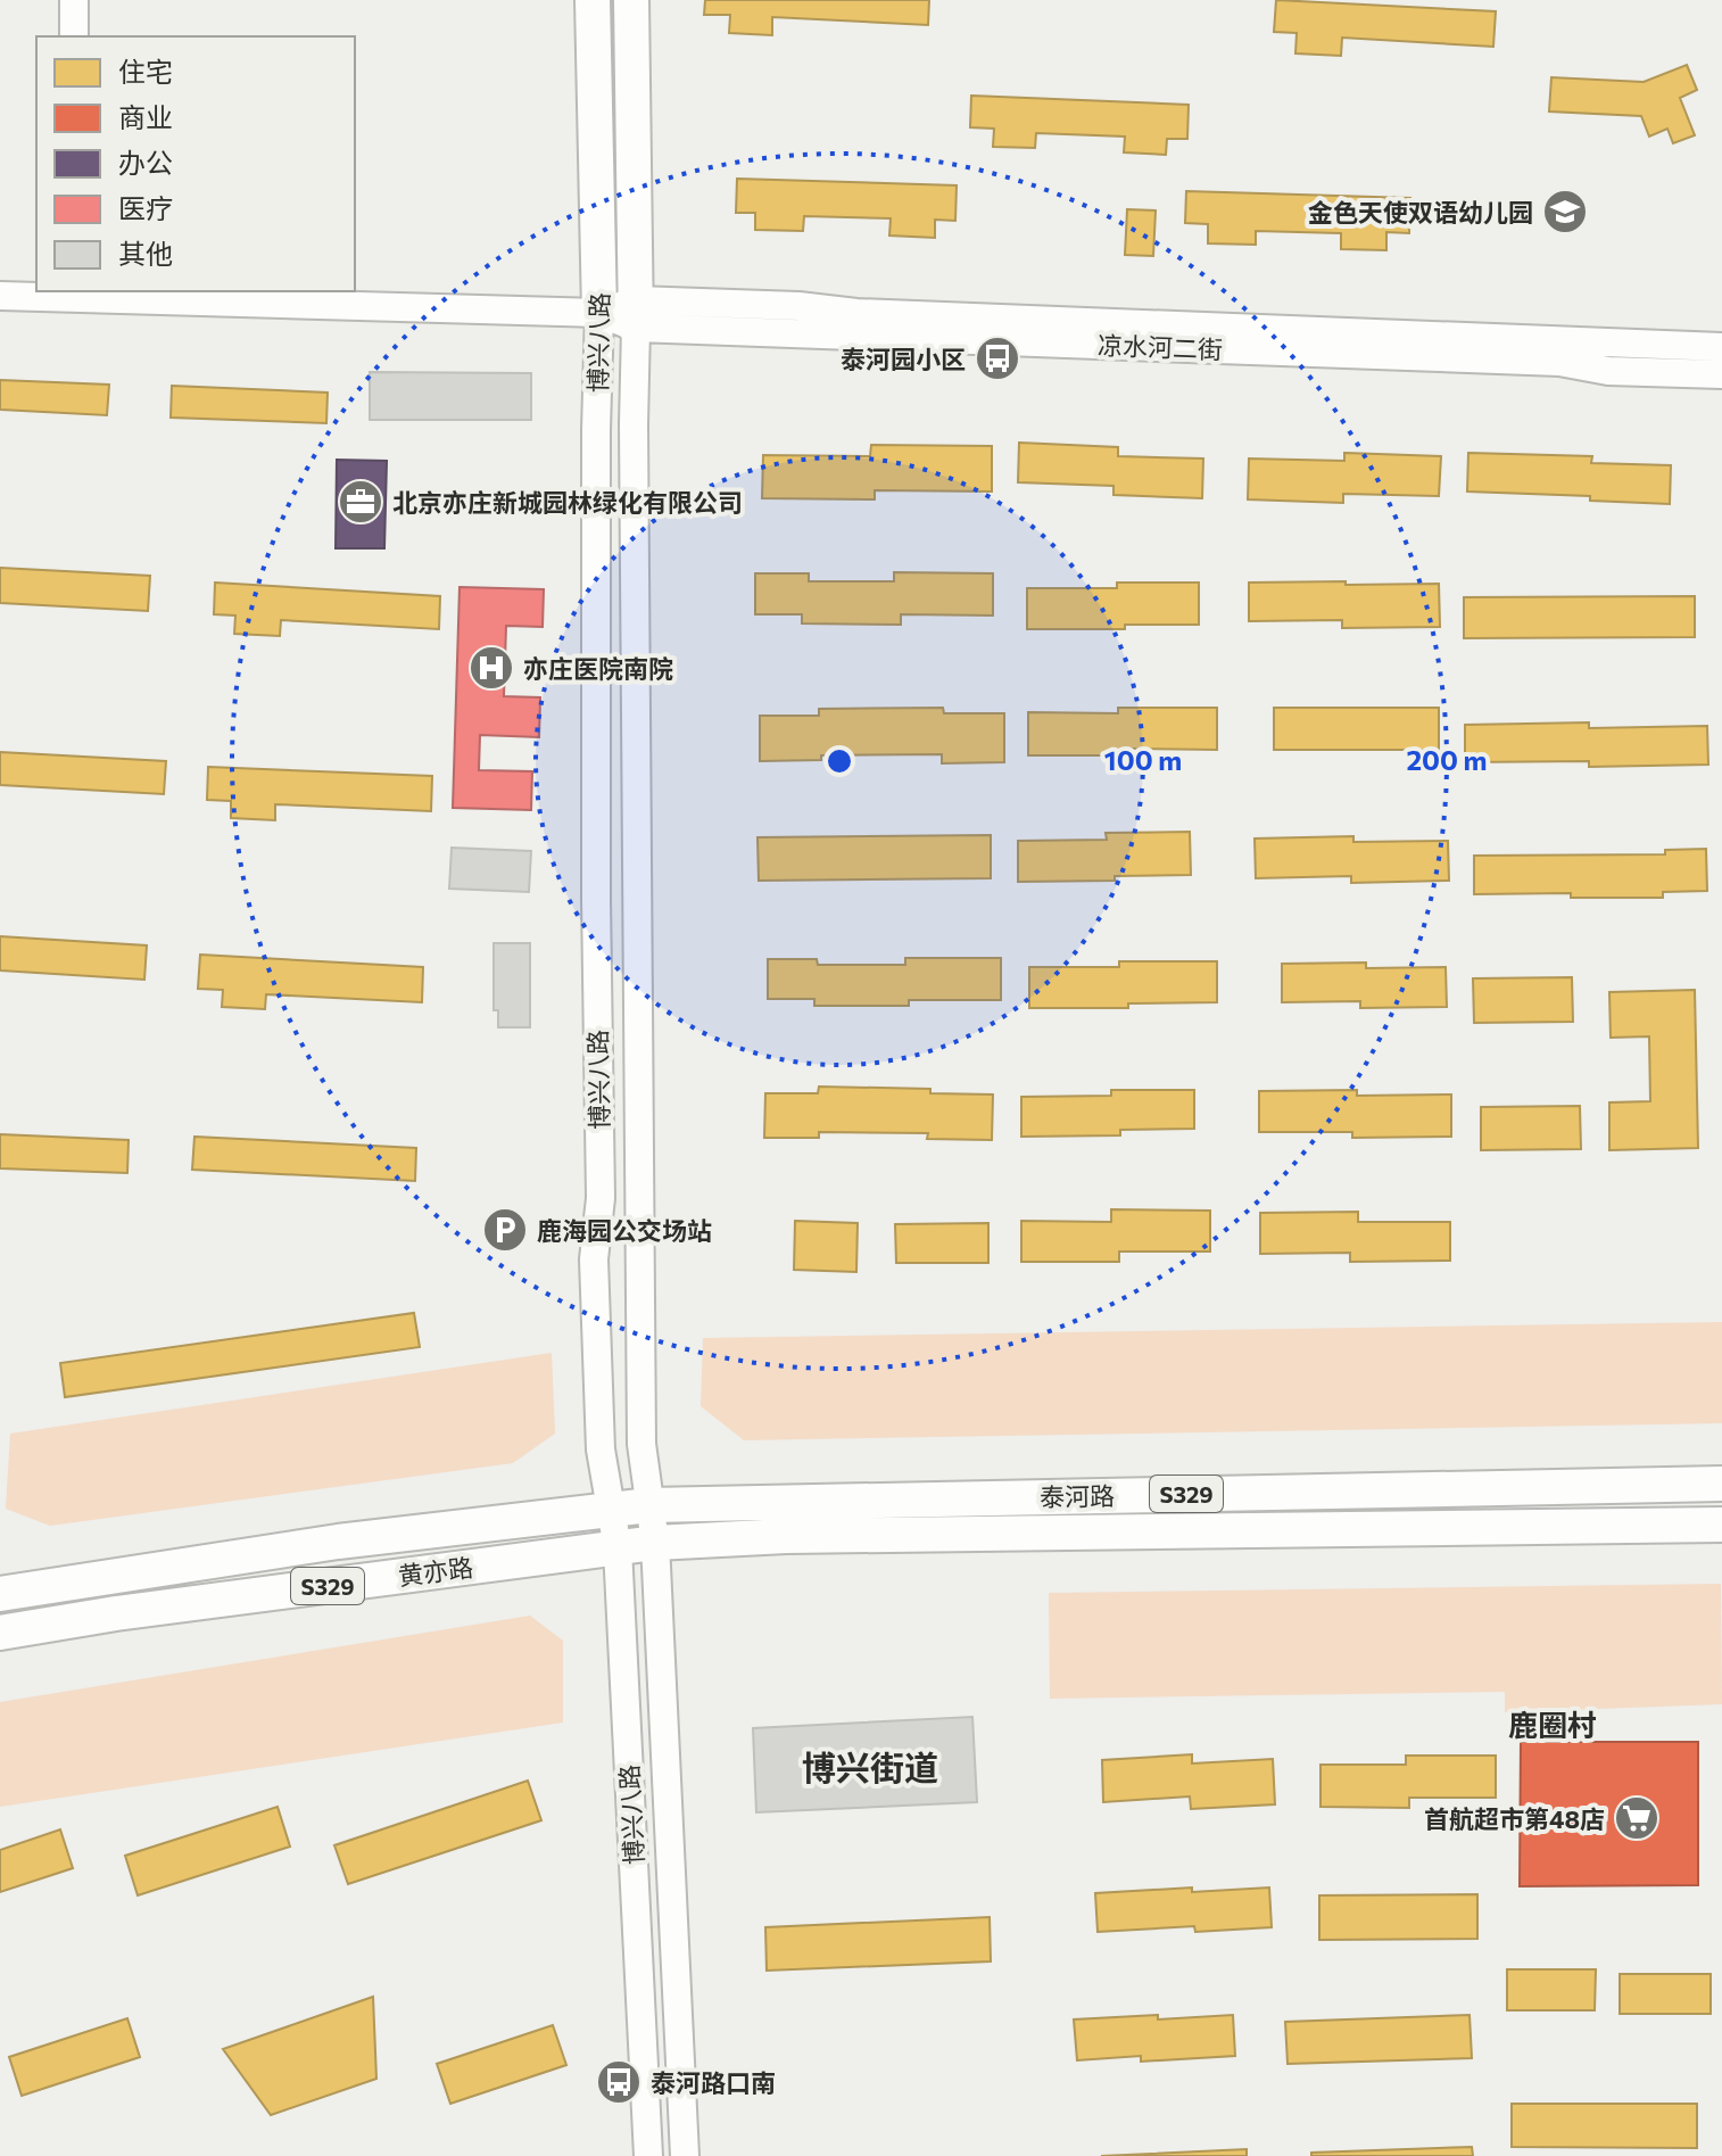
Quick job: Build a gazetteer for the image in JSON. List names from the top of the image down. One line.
{"streets":{"main road":["博兴八路","S329","泰河路","黄亦路"],"street":["凉水河二街"]},"crossings":[["博兴八路","凉水河二街"],["博兴八路","泰河路"],["博兴八路","黄亦路"],["泰河路","黄亦路"]],"districts":["鹿圈村","博兴街道"],"places":{"school or university":["金色天使双语幼儿园"],"bus stop":["泰河园小区","泰河路口南"],"office":["北京亦庄新城园林绿化有限公司"],"hospital":["亦庄医院南院"],"parking":["鹿海园公交场站"],"supermarket":["首航超市第48店"]},"legend":["住宅","商业","办公","医疗","其他"],"rings":["100 m","200 m"]}
